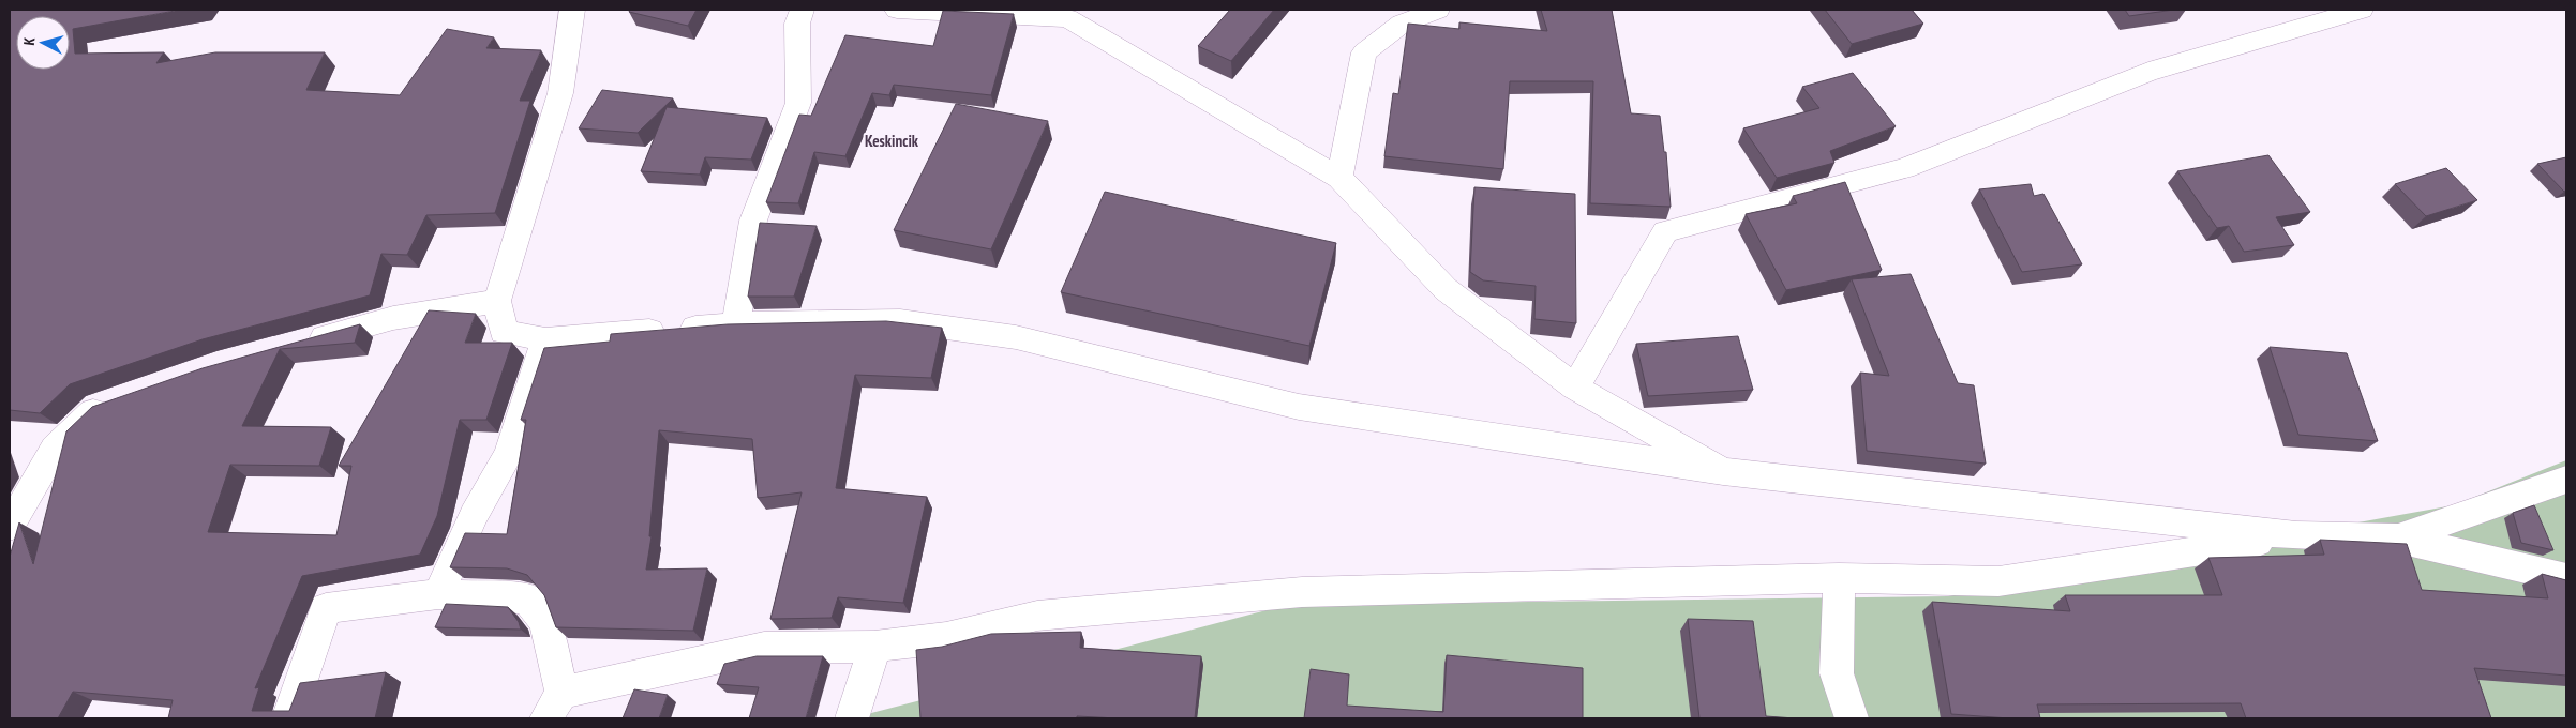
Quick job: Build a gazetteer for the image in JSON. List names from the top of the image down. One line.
{"districts":["Keskincik"],"north":"left"}
